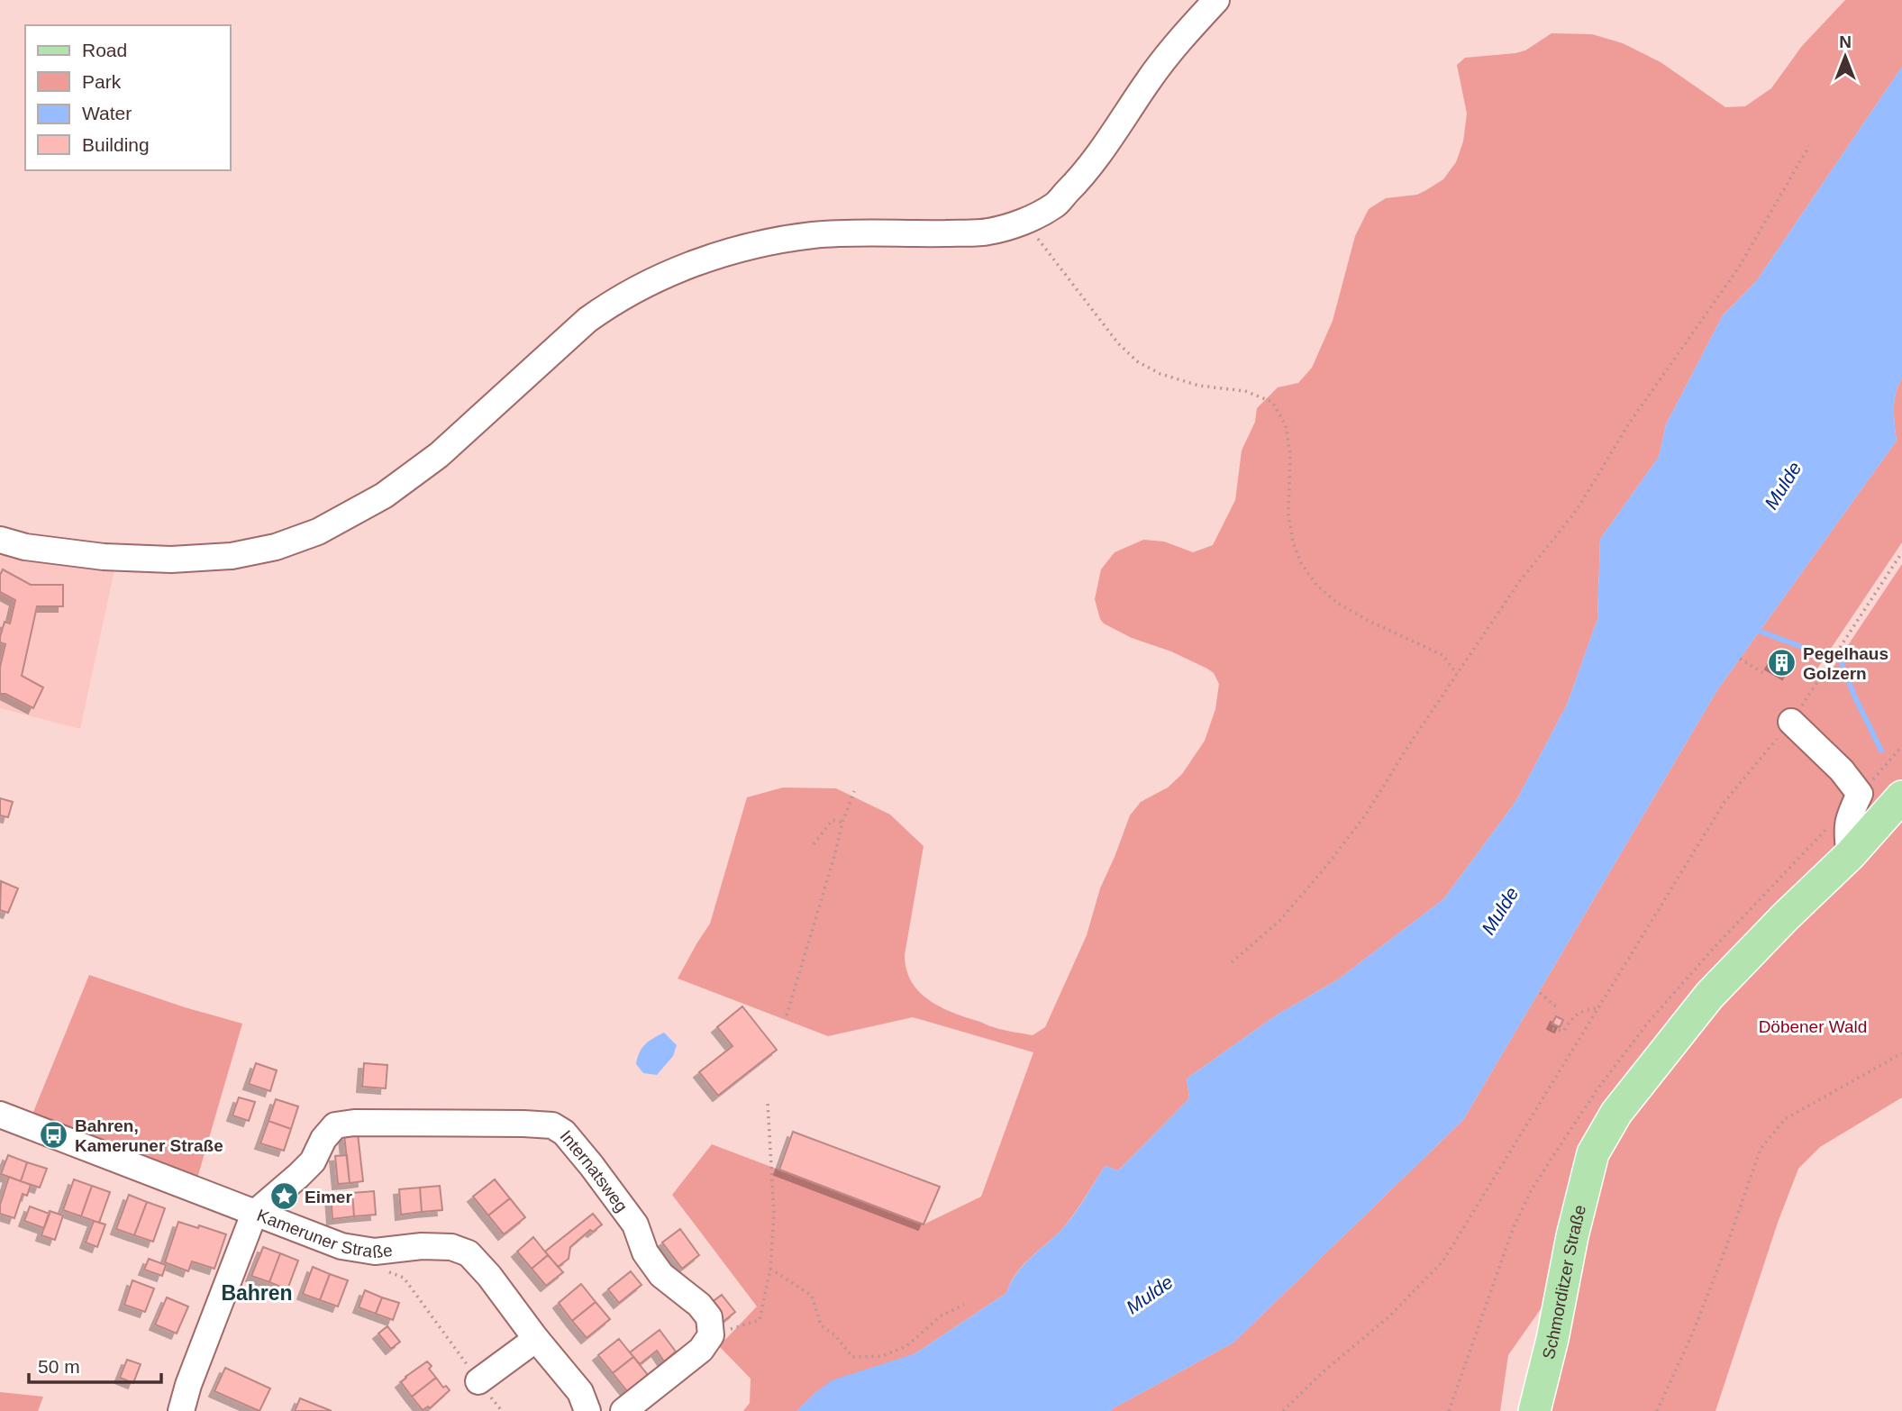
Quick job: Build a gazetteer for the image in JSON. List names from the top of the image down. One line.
{"streets":{"main road":["Schmorditzer Straße"],"street":["Internatsweg","Kameruner Straße"]},"crossings":[["Internatsweg","Kameruner Straße"]],"districts":["Bahren"],"water":["Mulde"],"parks":["Döbener Wald"],"places":{"building":["Pegelhaus Golzern"],"bus stop":["Bahren, Kameruner Straße"],"place":["Eimer"]},"legend":["Road","Park","Water","Building"],"scale_bar":"50 m","north":"top"}
